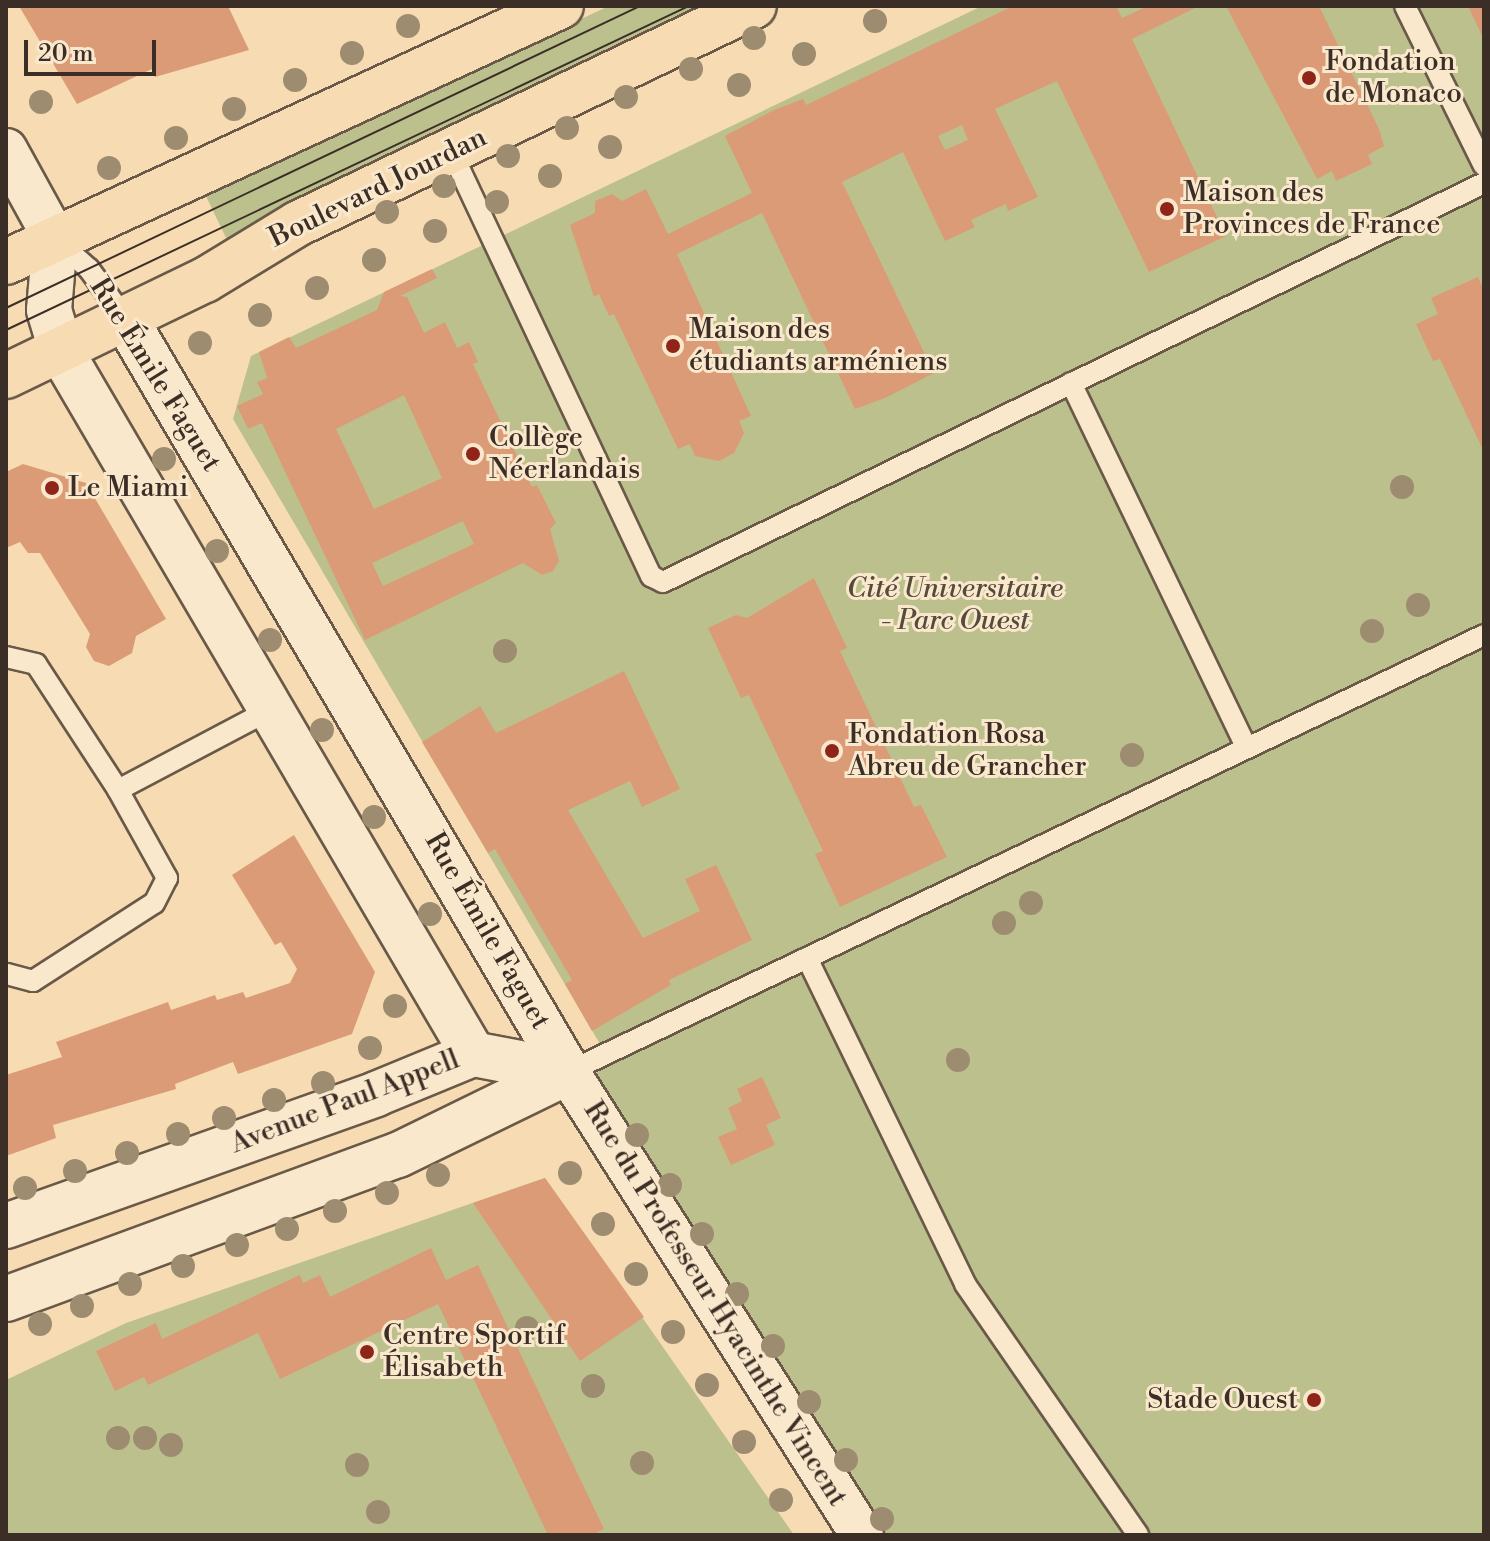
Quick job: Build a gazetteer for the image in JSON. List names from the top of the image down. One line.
{"streets":{"main road":["Boulevard Jourdan"],"street":["Rue Émile Faguet","Avenue Paul Appell","Rue du Professeur Hyacinthe Vincent"]},"crossings":[["Boulevard Jourdan","Rue Émile Faguet"],["Rue Émile Faguet","Avenue Paul Appell"],["Rue Émile Faguet","Rue du Professeur Hyacinthe Vincent"],["Avenue Paul Appell","Rue du Professeur Hyacinthe Vincent"]],"parks":["Cité Universitaire - Parc Ouest"],"places":["Fondation de Monaco","Maison des Provinces de France","Maison des étudiants arméniens","Collège Néerlandais","Le Miami","Fondation Rosa Abreu de Grancher","Centre Sportif Élisabeth","Stade Ouest"],"scale_bar":"20 m"}
